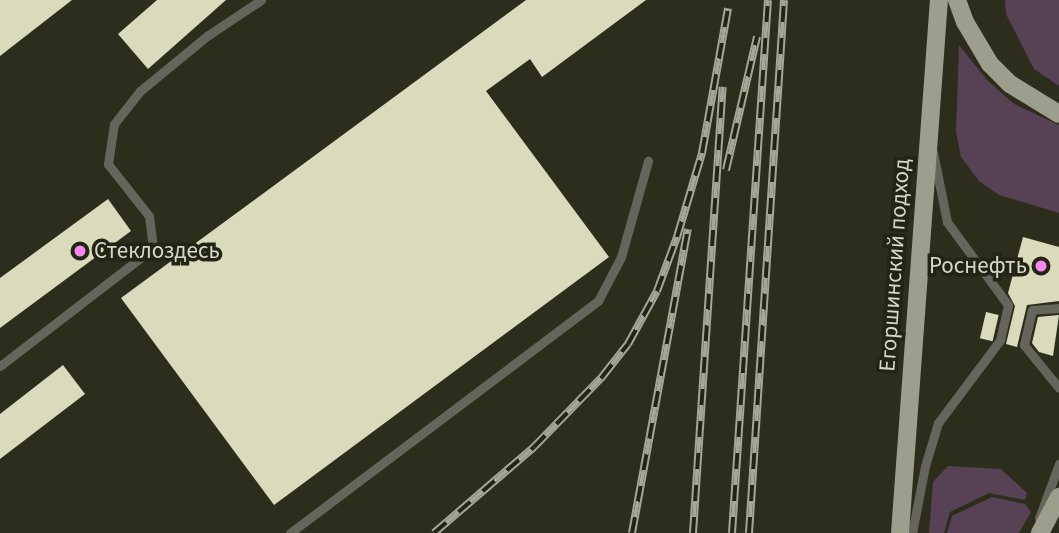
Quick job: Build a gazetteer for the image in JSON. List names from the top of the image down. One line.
{"streets":{"main road":["Егоршинский подход"]},"places":["Стеклоздесь","Роснефть"]}
